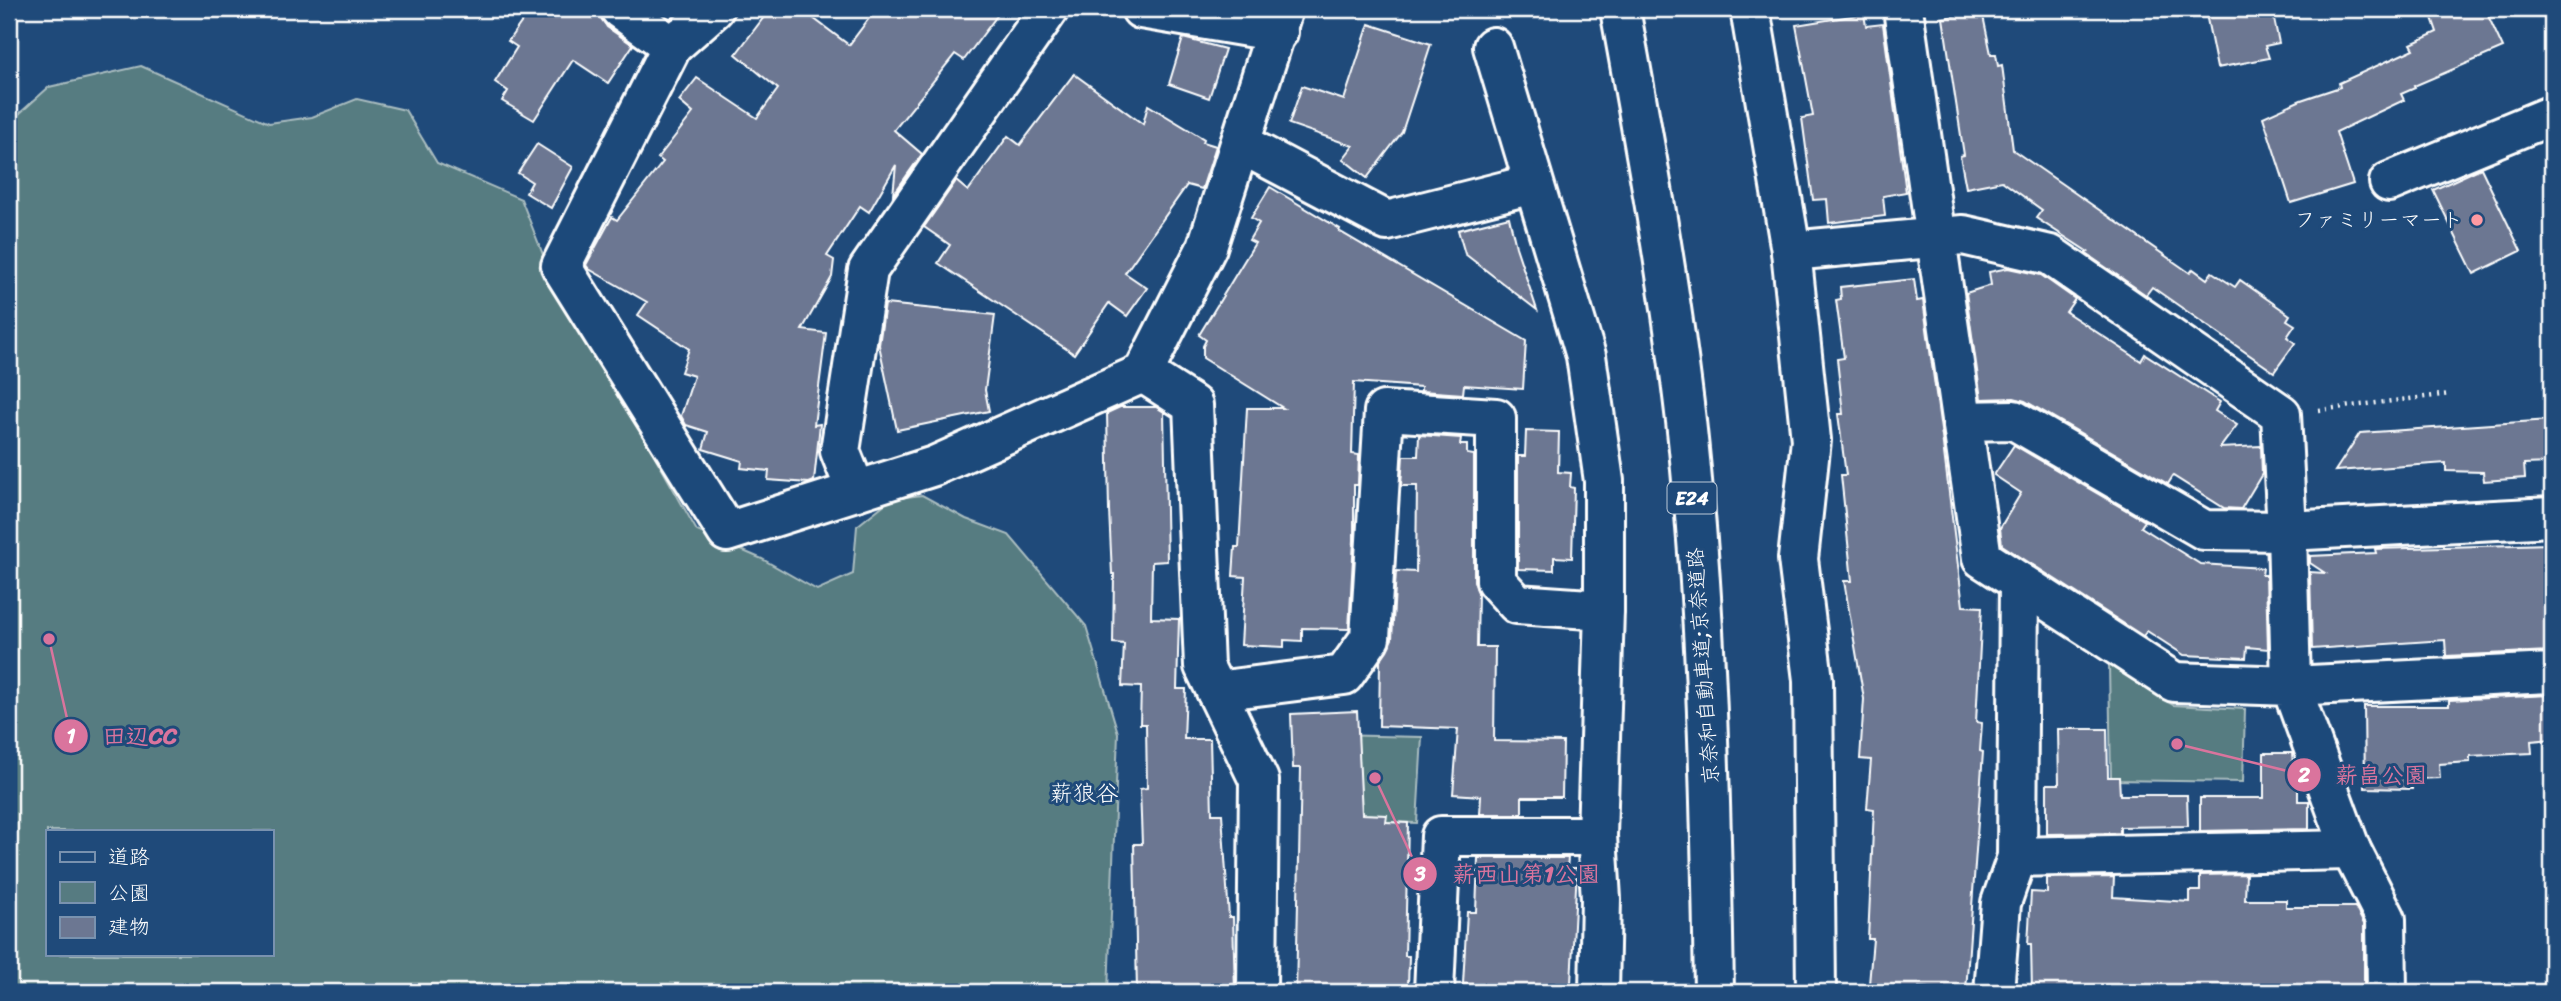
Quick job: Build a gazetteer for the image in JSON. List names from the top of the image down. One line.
{"streets":{"main road":["E24","京奈和自動車道;京奈道路"]},"districts":["薪狼谷"],"places":["ファミリーマート","田辺CC","薪畠公園","薪西山第1公園"],"legend":["道路","公園","建物"]}
